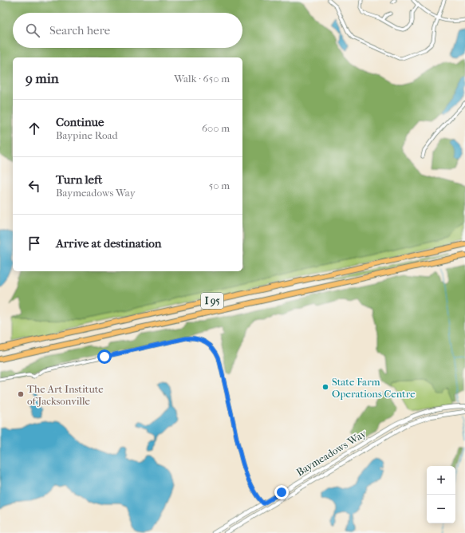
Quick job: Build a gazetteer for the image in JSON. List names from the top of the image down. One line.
{"streets":{"highway":["I 95"],"street":["Baymeadows Way"]},"places":["State Farm Operations Centre","The Art Institute of Jacksonville"],"page":{"search":"Search here","heading":["9 min","Walk · 650 m"],"list":[["Continue","Baypine Road","600 m"],["Turn left","Baymeadows Way","50 m"],"Arrive at destination"],"map_buttons":["+","−"]}}
